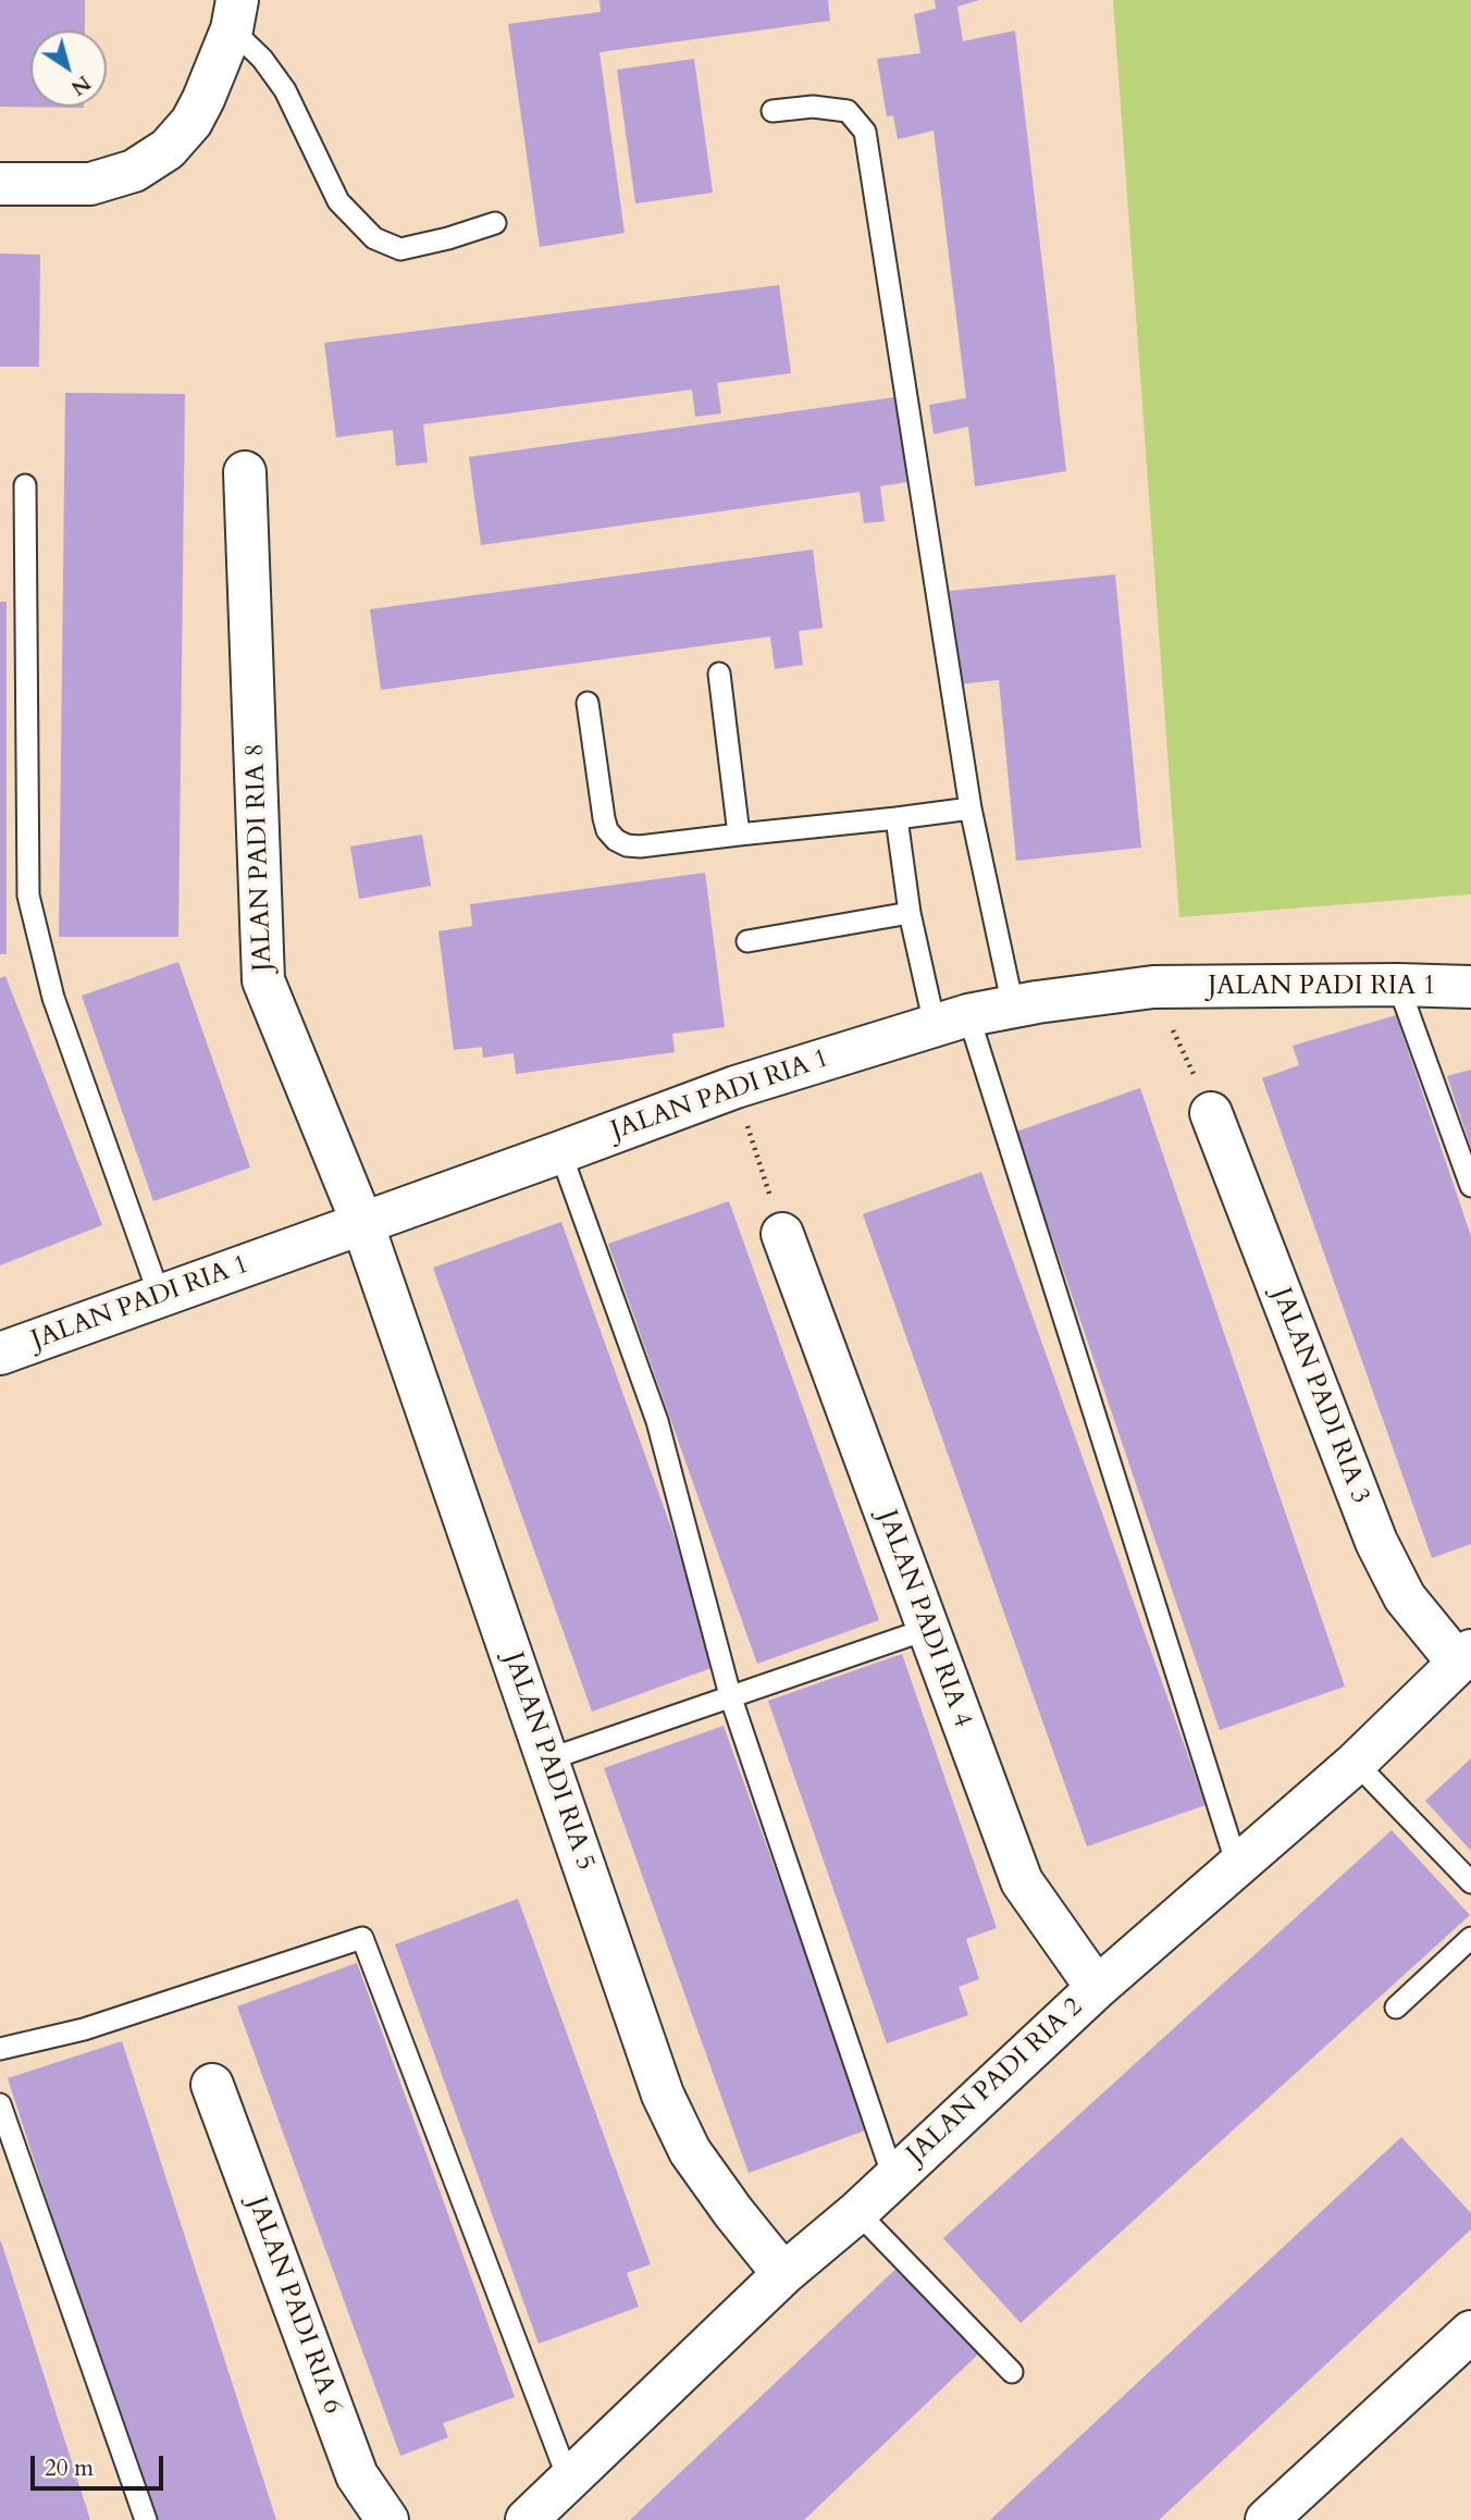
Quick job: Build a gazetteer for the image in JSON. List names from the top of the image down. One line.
{"streets":{"street":["JALAN PADI RIA 8","JALAN PADI RIA 1","JALAN PADI RIA 3","JALAN PADI RIA 4","JALAN PADI RIA 5","JALAN PADI RIA 2","JALAN PADI RIA 6"]},"crossings":[["JALAN PADI RIA 8","JALAN PADI RIA 1"],["JALAN PADI RIA 8","JALAN PADI RIA 5"],["JALAN PADI RIA 1","JALAN PADI RIA 5"],["JALAN PADI RIA 3","JALAN PADI RIA 2"],["JALAN PADI RIA 4","JALAN PADI RIA 2"],["JALAN PADI RIA 5","JALAN PADI RIA 2"]],"scale_bar":"20 m","north":"bottom right"}
